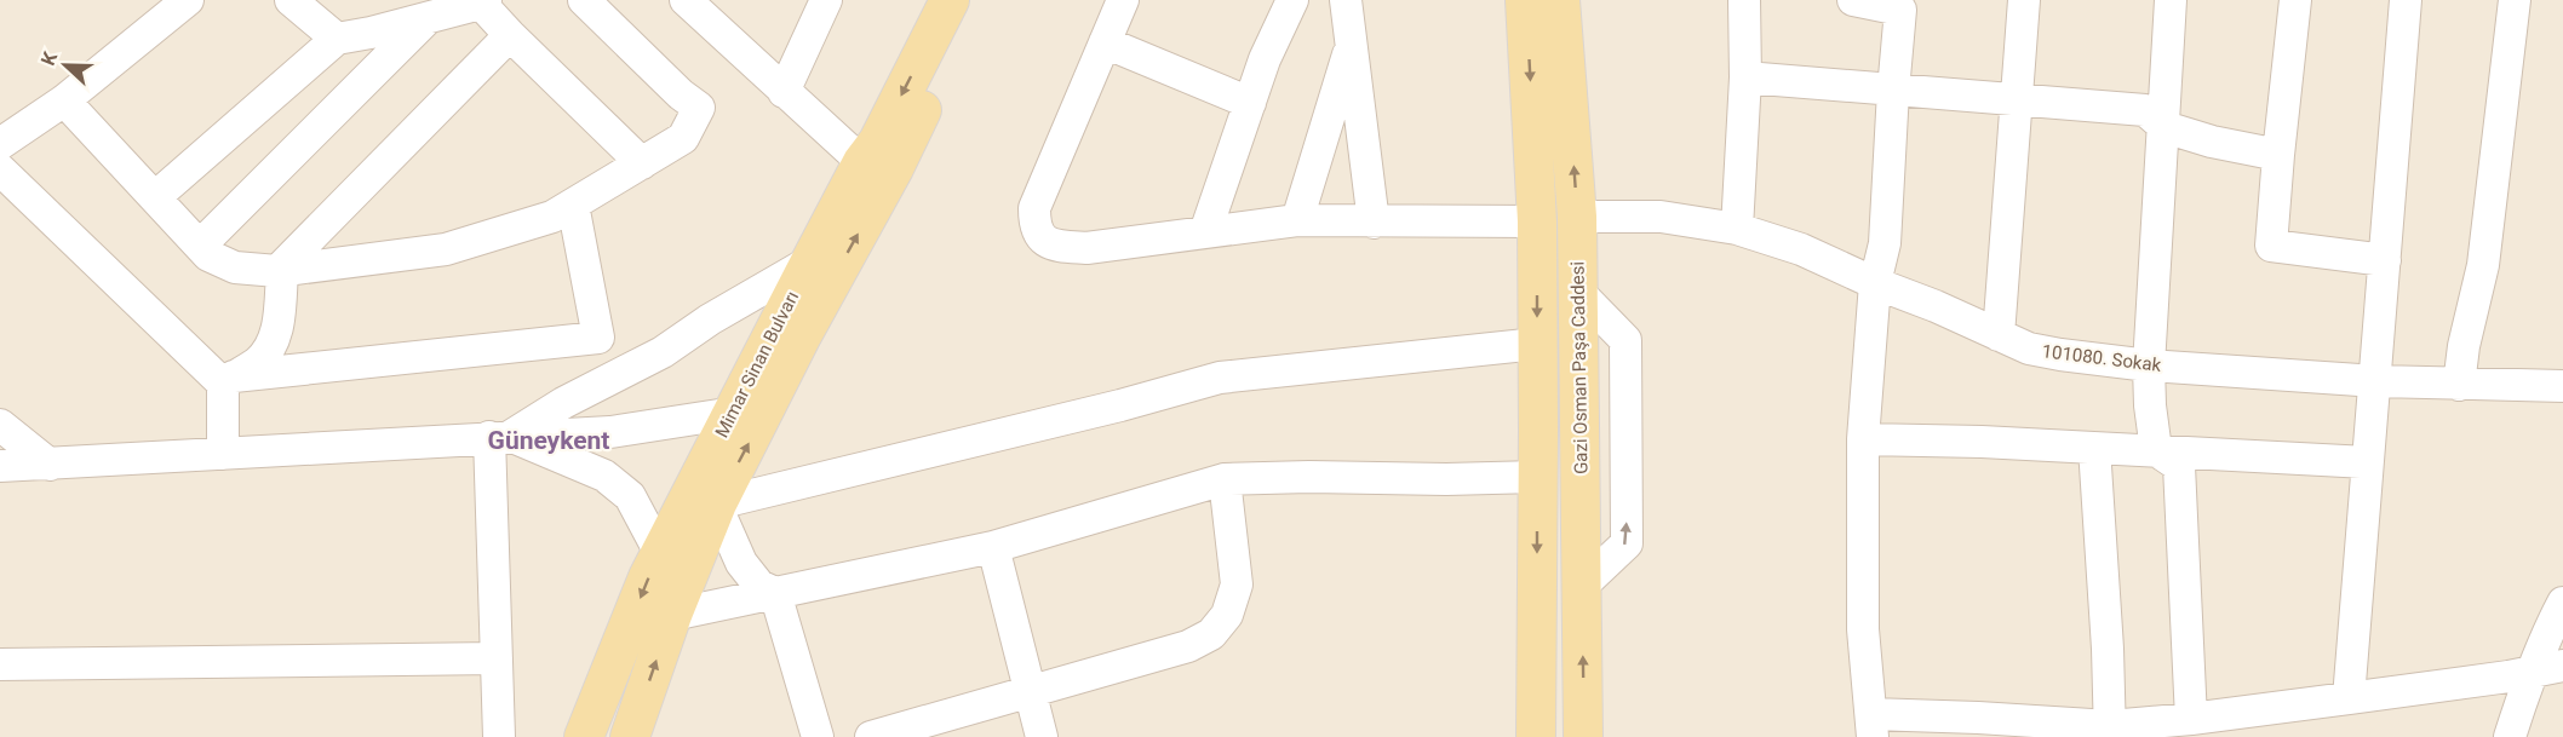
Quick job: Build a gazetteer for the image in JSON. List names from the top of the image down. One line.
{"streets":{"main road":["Mimar Sinan Bulvarı","Gazi Osman Paşa Caddesi"],"street":["101080. Sokak"]},"crossings":[["101080. Sokak","Gazi Osman Paşa Caddesi"]],"districts":["Güneykent"],"north":"left"}
